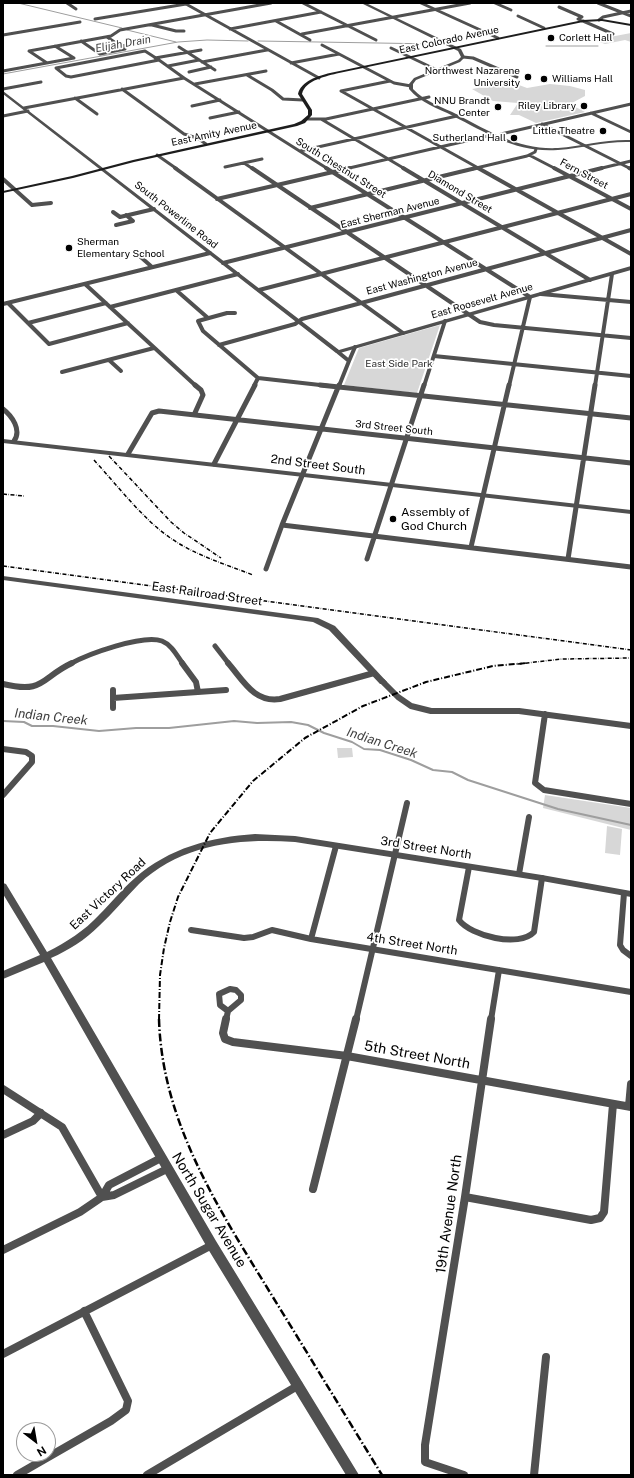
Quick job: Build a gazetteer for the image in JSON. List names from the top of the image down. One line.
{"streets":{"main road":["East Colorado Avenue","East Amity Avenue"],"street":["South Chestnut Street","Fern Street","Diamond Street","East Sherman Avenue","South Powerline Road","East Washington Avenue","East Roosevelt Avenue","3rd Street South","2nd Street South","East Railroad Street","3rd Street North","East Victory Road","4th Street North","5th Street North","North Sugar Avenue","19th Avenue North"]},"crossings":[["East Amity Avenue","South Chestnut Street"],["East Amity Avenue","Diamond Street"],["East Amity Avenue","South Powerline Road"],["South Chestnut Street","East Sherman Avenue"],["South Chestnut Street","East Washington Avenue"],["South Chestnut Street","East Roosevelt Avenue"],["Fern Street","East Sherman Avenue"],["Diamond Street","East Sherman Avenue"],["Diamond Street","East Washington Avenue"],["Diamond Street","East Roosevelt Avenue"],["East Sherman Avenue","South Powerline Road"],["South Powerline Road","East Washington Avenue"],["South Powerline Road","East Roosevelt Avenue"],["3rd Street South","2nd Street South"],["3rd Street North","East Victory Road"],["East Victory Road","North Sugar Avenue"],["4th Street North","19th Avenue North"],["5th Street North","19th Avenue North"]],"water":["Elijah Drain","Indian Creek"],"parks":["East Side Park"],"places":["Corlett Hall","Northwest Nazarene University","Williams Hall","Riley Library","NNU Brandt Center","Little Theatre","Sutherland Hall","Sherman Elementary School","Assembly of God Church"],"north":"bottom right"}
